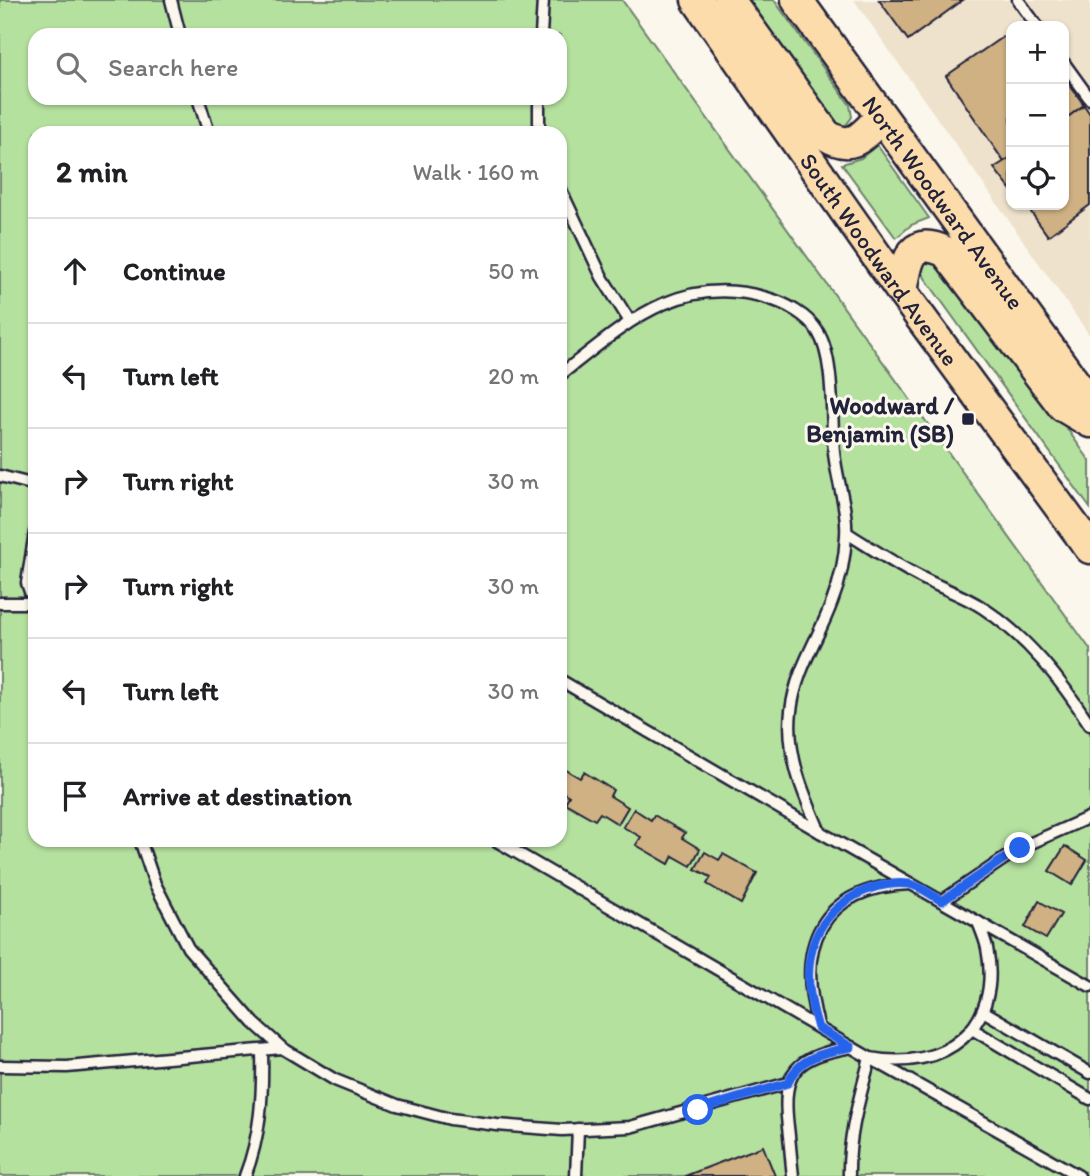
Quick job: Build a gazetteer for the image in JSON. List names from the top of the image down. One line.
{"streets":{"main road":["North Woodward Avenue","South Woodward Avenue"]},"places":{"transit":["Woodward / Benjamin (SB)"]},"page":{"map_buttons":["+","−"],"search":"Search here","heading":["2 min","Walk · 160 m"],"list":[["Continue","50 m"],["Turn left","20 m"],["Turn right","30 m"],["Turn right","30 m"],["Turn left","30 m"],"Arrive at destination"]}}
